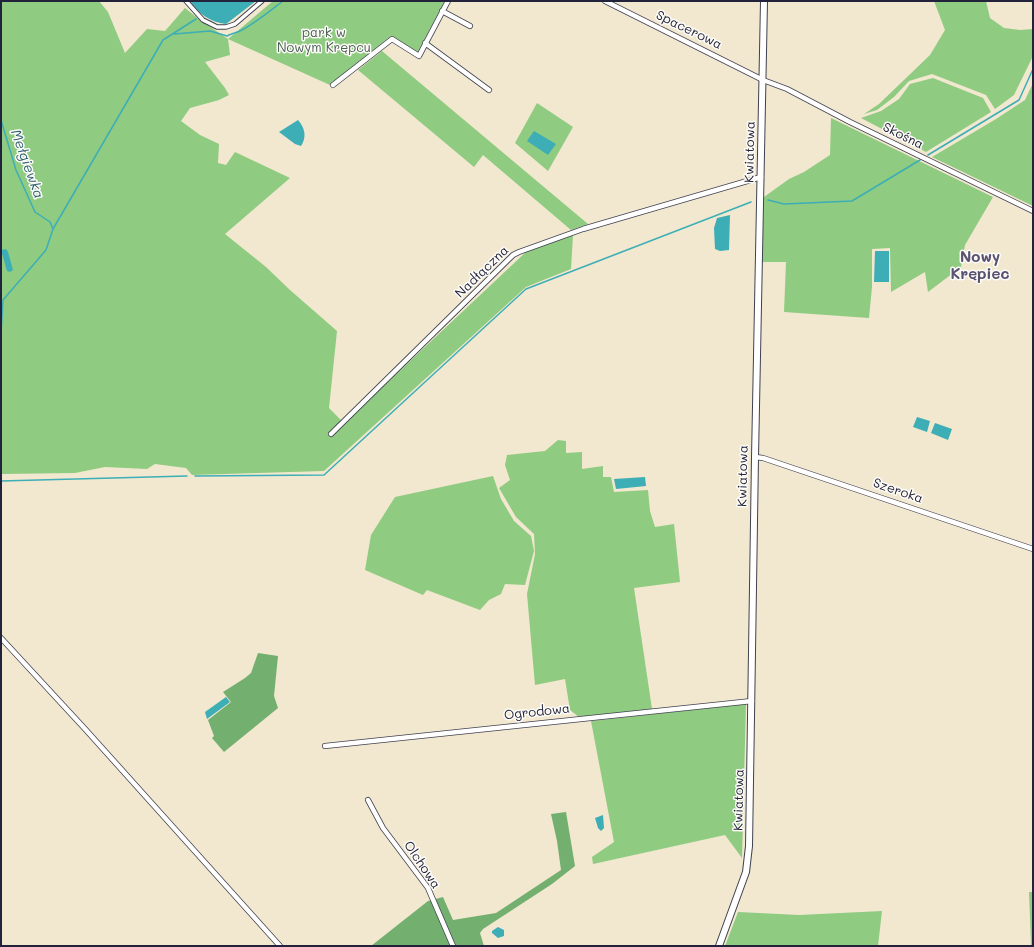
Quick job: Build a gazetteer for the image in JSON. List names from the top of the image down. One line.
{"streets":{"street":["Spacerowa","Skośna","Kwiatowa","Nadłączna","Szeroka","Ogrodowa","Olchowa"]},"crossings":[["Spacerowa","Skośna"],["Spacerowa","Kwiatowa"],["Skośna","Kwiatowa"],["Kwiatowa","Nadłączna"],["Kwiatowa","Szeroka"],["Kwiatowa","Ogrodowa"]],"districts":["Nowy Krępiec"],"water":["Mełgiewka"],"parks":["park w Nowym Krępcu"]}
